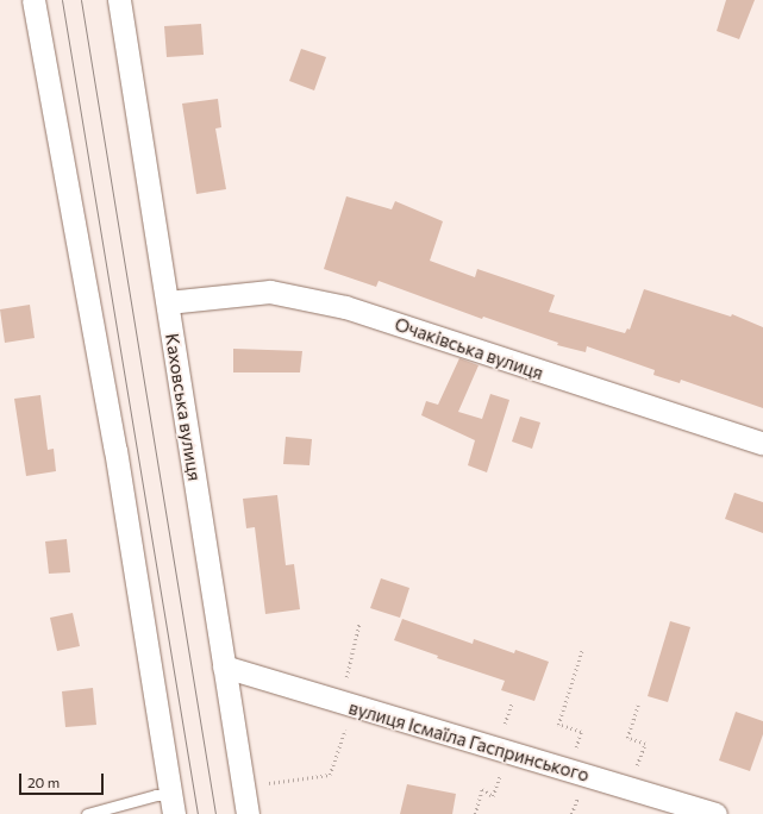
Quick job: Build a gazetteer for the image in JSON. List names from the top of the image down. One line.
{"streets":{"street":["Очаківська вулиця","Каховська вулиця","вулиця Ісмаїла Гаспринського"]},"crossings":[["Очаківська вулиця","Каховська вулиця"],["Каховська вулиця","вулиця Ісмаїла Гаспринського"]],"scale_bar":"20 m"}
